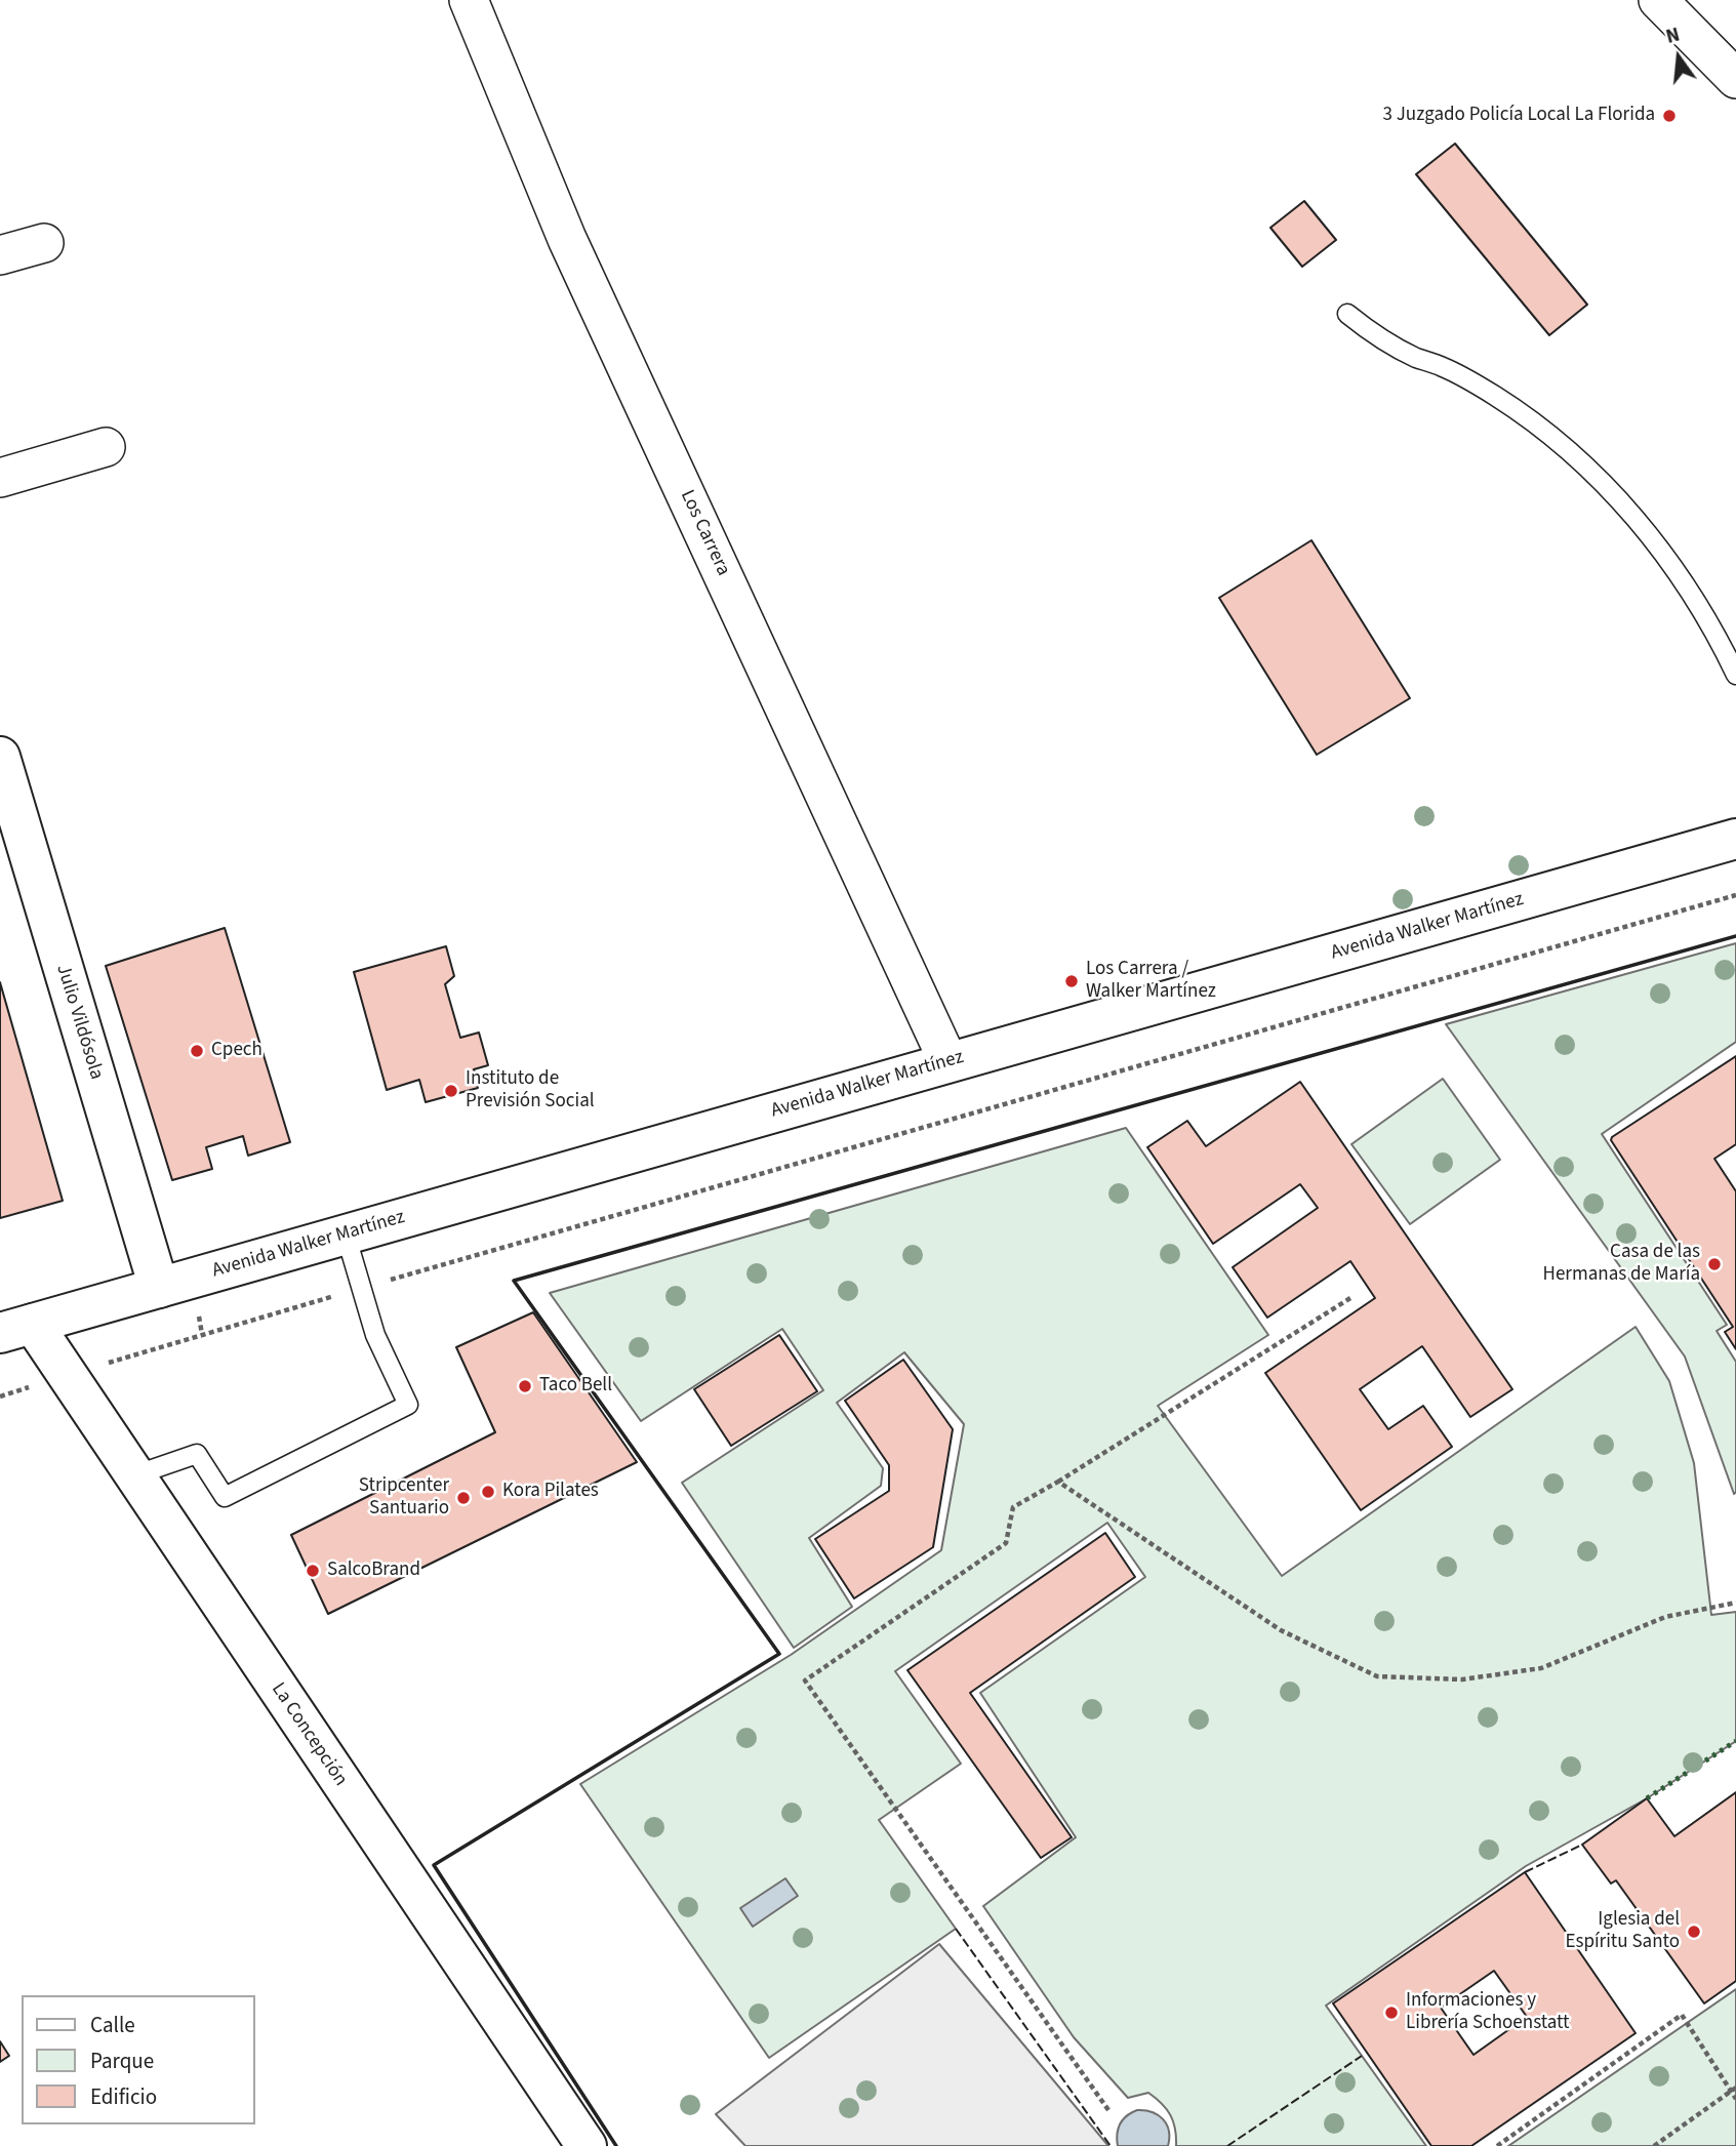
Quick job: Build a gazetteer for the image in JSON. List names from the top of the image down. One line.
{"streets":{"main road":["Avenida Walker Martínez","Julio Vildósola","La Concepción"],"street":["Los Carrera"]},"crossings":[["Los Carrera","Avenida Walker Martínez"],["Avenida Walker Martínez","Julio Vildósola"],["Avenida Walker Martínez","La Concepción"]],"places":["3 Juzgado Policía Local La Florida","Los Carrera / Walker Martínez","Cpech","Instituto de Previsión Social","Casa de las Hermanas de María","Taco Bell","Kora Pilates","Stripcenter Santuario","SalcoBrand","Iglesia del Espíritu Santo","Informaciones y Librería Schoenstatt"],"legend":["Calle","Parque","Edificio"],"north":"top"}
